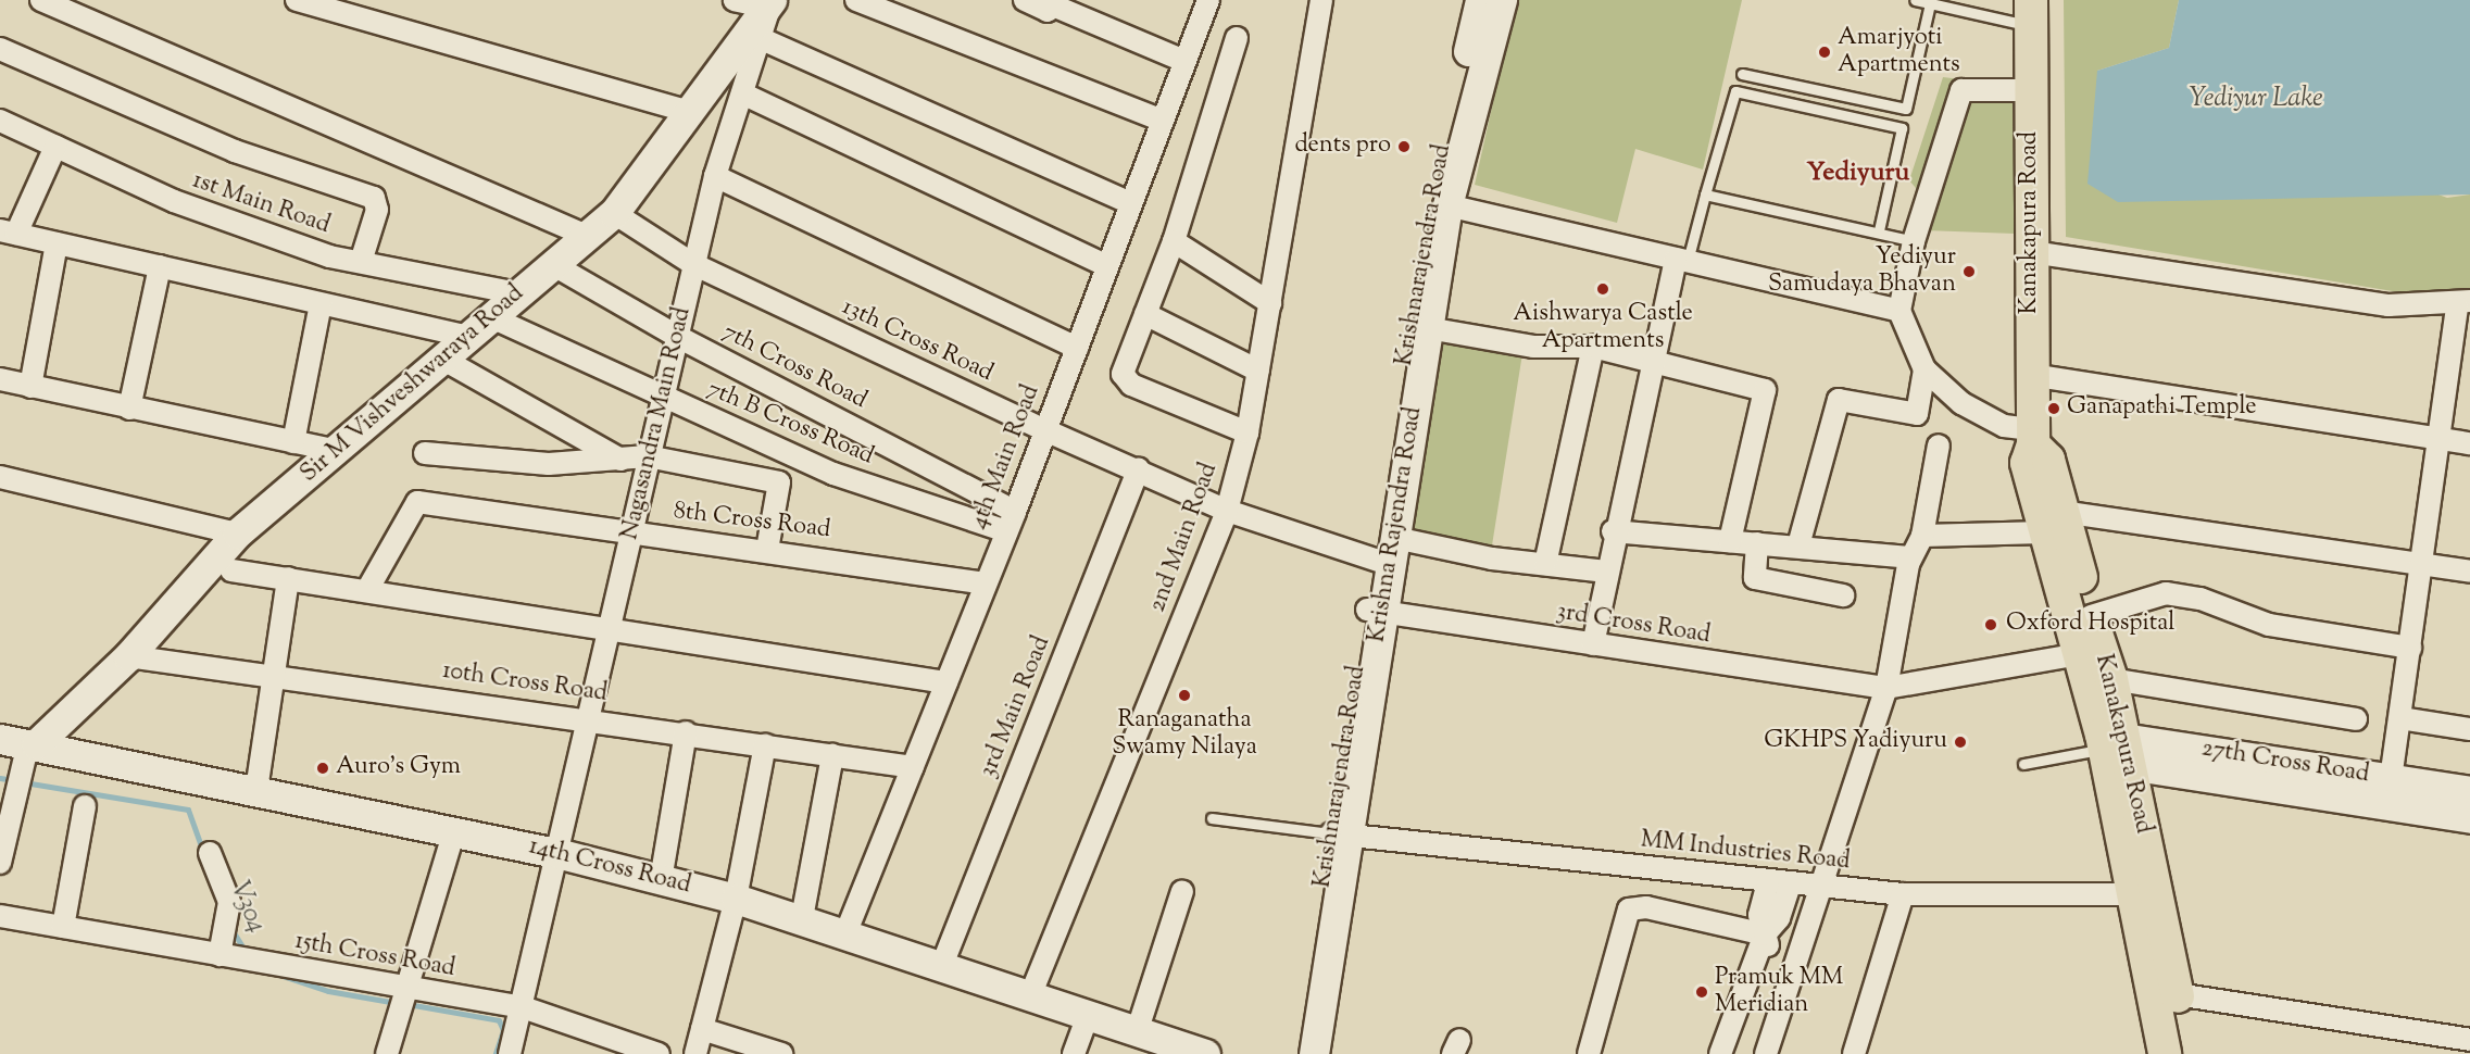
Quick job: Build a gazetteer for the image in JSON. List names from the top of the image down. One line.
{"streets":{"main road":["Kanakapura Road","Krishnarajendra Road","Sir M Vishveshwaraya Road","Krishna Rajendra Road","27th Cross Road","14th Cross Road"],"street":["1st Main Road","13th Cross Road","7th Cross Road","Nagasandra Main Road","7th B Cross Road","4th Main Road","8th Cross Road","2nd Main Road","3rd Cross Road","10th Cross Road","3rd Main Road","MM Industries Road","15th Cross Road"]},"crossings":[["1st Main Road","Sir M Vishveshwaraya Road"],["Kanakapura Road","3rd Cross Road"],["Kanakapura Road","27th Cross Road"],["Kanakapura Road","MM Industries Road"],["Krishnarajendra Road","13th Cross Road"],["Krishnarajendra Road","Krishna Rajendra Road"],["Krishnarajendra Road","3rd Cross Road"],["Krishnarajendra Road","MM Industries Road"],["13th Cross Road","Sir M Vishveshwaraya Road"],["13th Cross Road","Nagasandra Main Road"],["13th Cross Road","4th Main Road"],["13th Cross Road","Krishna Rajendra Road"],["13th Cross Road","2nd Main Road"],["13th Cross Road","3rd Main Road"],["7th Cross Road","Sir M Vishveshwaraya Road"],["7th Cross Road","Nagasandra Main Road"],["7th Cross Road","4th Main Road"],["Sir M Vishveshwaraya Road","Nagasandra Main Road"],["Sir M Vishveshwaraya Road","7th B Cross Road"],["Sir M Vishveshwaraya Road","10th Cross Road"],["Sir M Vishveshwaraya Road","14th Cross Road"],["Nagasandra Main Road","7th B Cross Road"],["Nagasandra Main Road","8th Cross Road"],["Nagasandra Main Road","10th Cross Road"],["Nagasandra Main Road","14th Cross Road"],["Nagasandra Main Road","15th Cross Road"],["7th B Cross Road","4th Main Road"],["4th Main Road","8th Cross Road"],["4th Main Road","10th Cross Road"],["4th Main Road","14th Cross Road"],["2nd Main Road","14th Cross Road"],["3rd Main Road","14th Cross Road"]],"districts":["Yediyuru"],"water":["Yediyur Lake","V304"],"places":["Amarjyoti Apartments","dents pro","Yediyur Samudaya Bhavan","Aishwarya Castle Apartments","Ganapathi Temple","Oxford Hospital","Ranaganatha Swamy Nilaya","GKHPS Yadiyuru","Auro's Gym","Pramuk MM Meridian"]}
